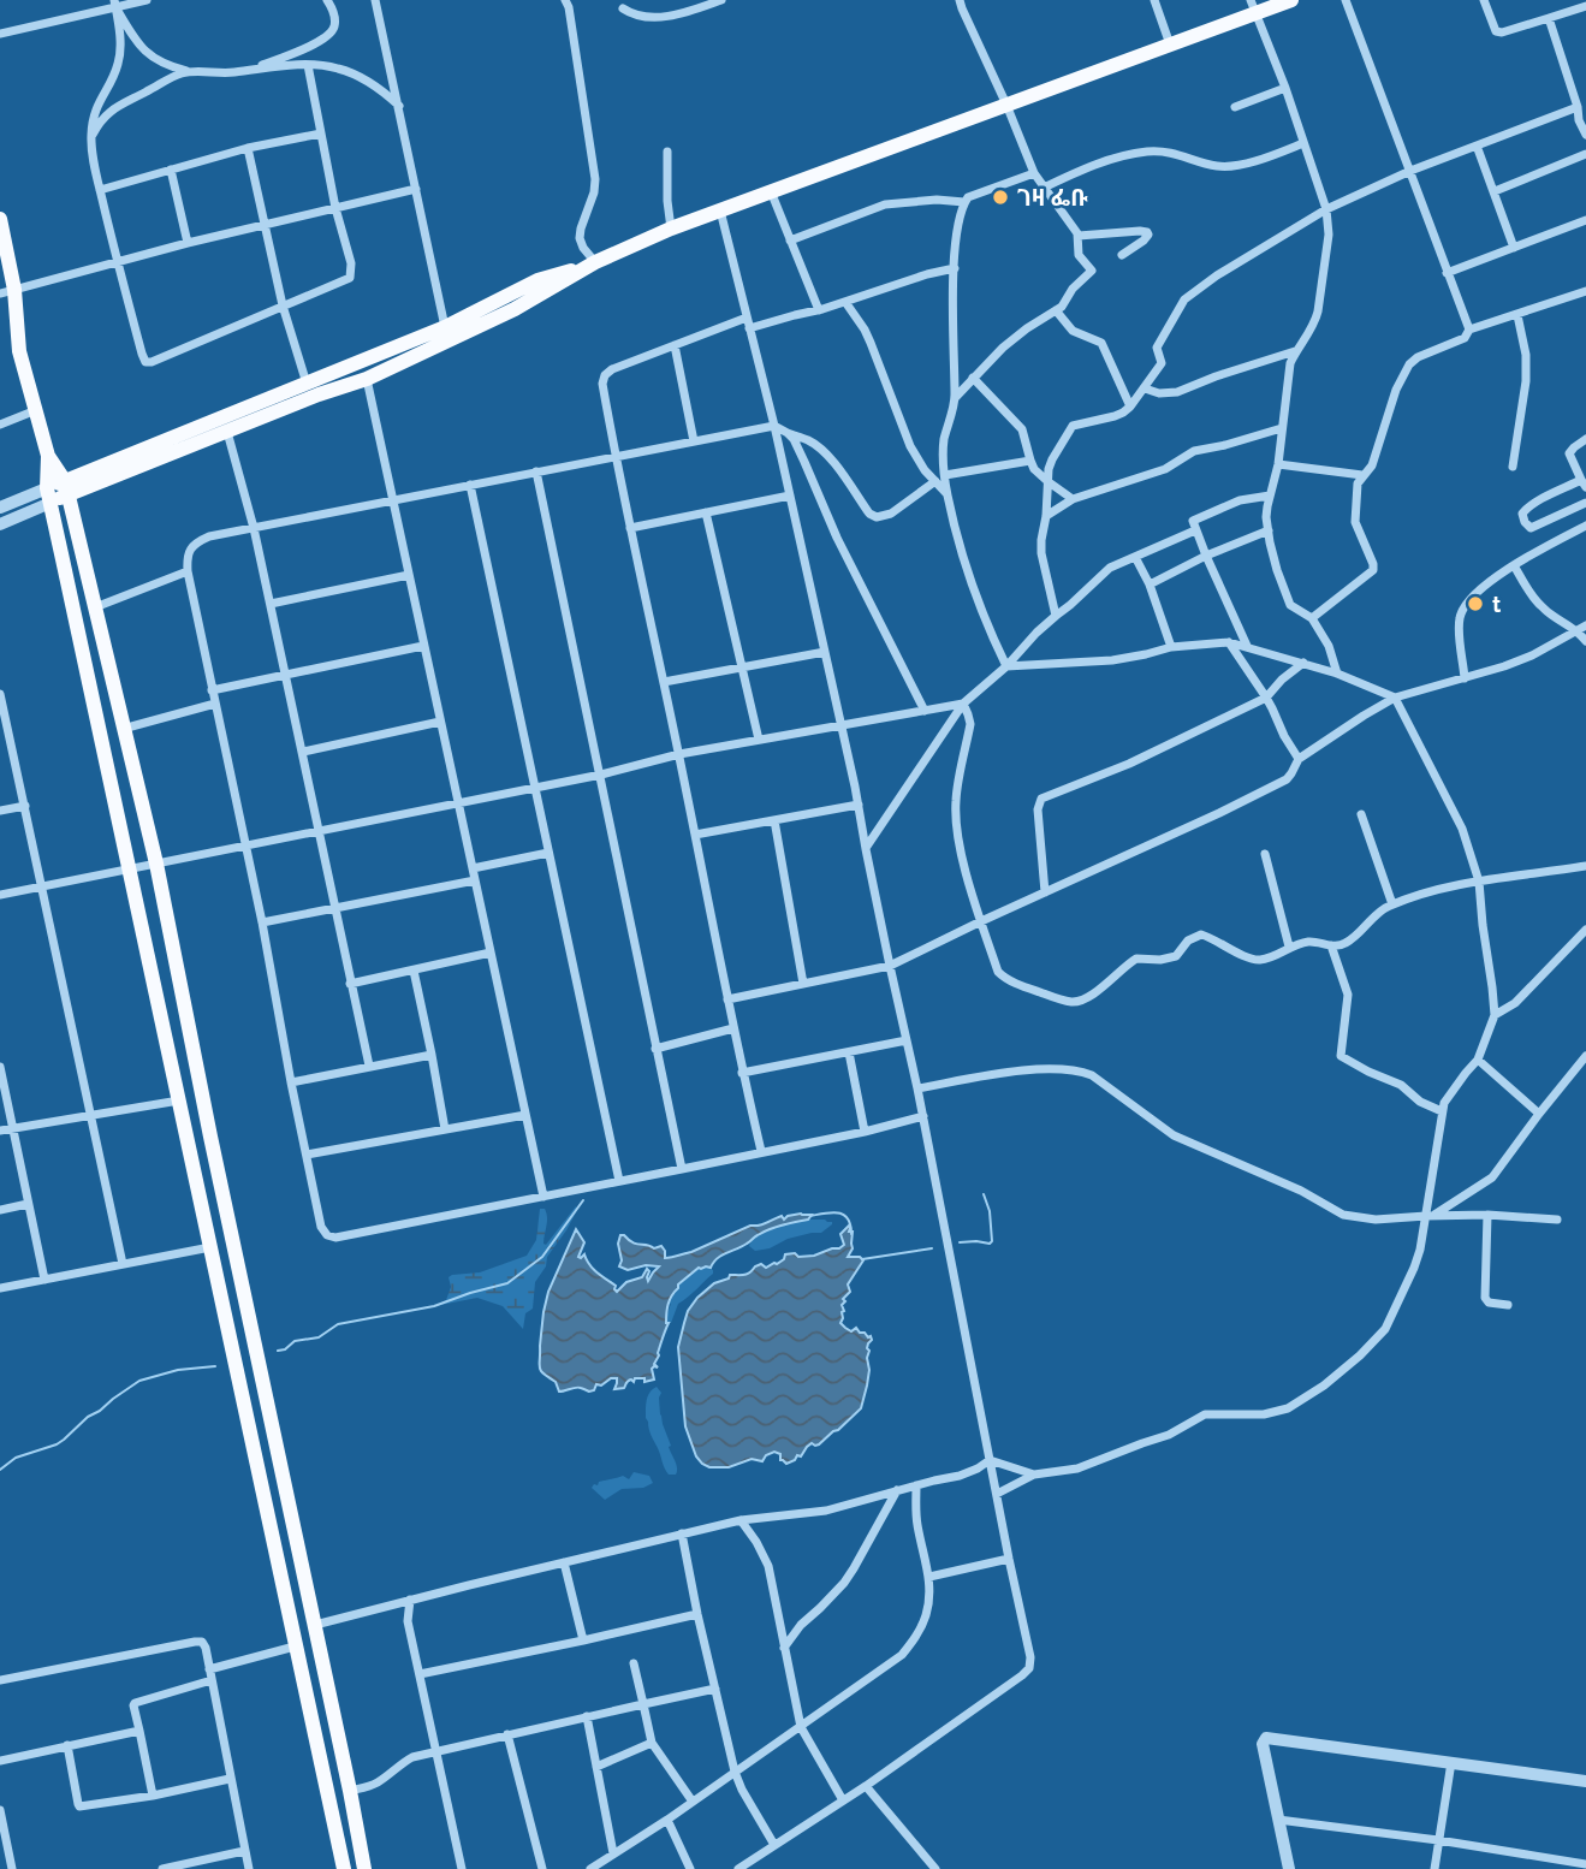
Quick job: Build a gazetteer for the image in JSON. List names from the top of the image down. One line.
{"places":["ገዛ ፌቡ","t"]}
